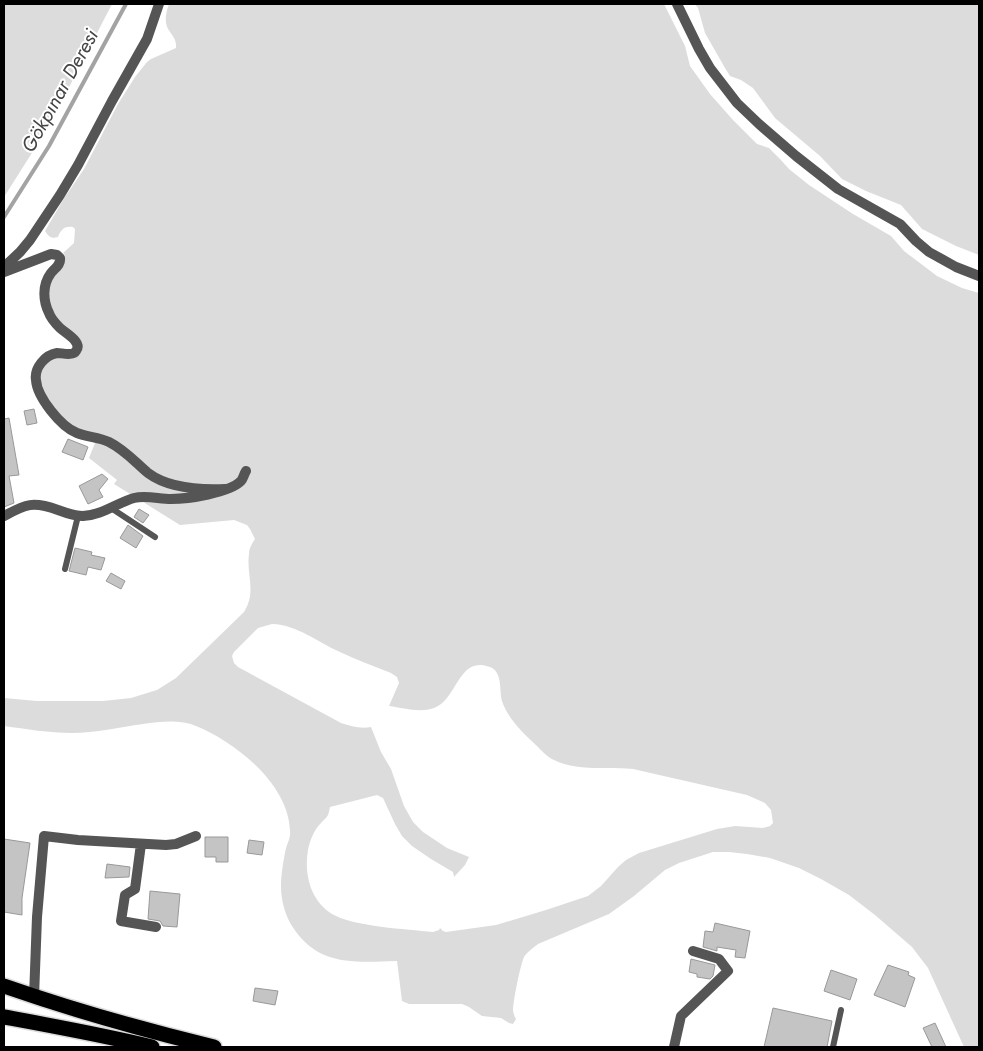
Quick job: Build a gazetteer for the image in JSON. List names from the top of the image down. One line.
{"water":["Gökpınar Deresi"]}
